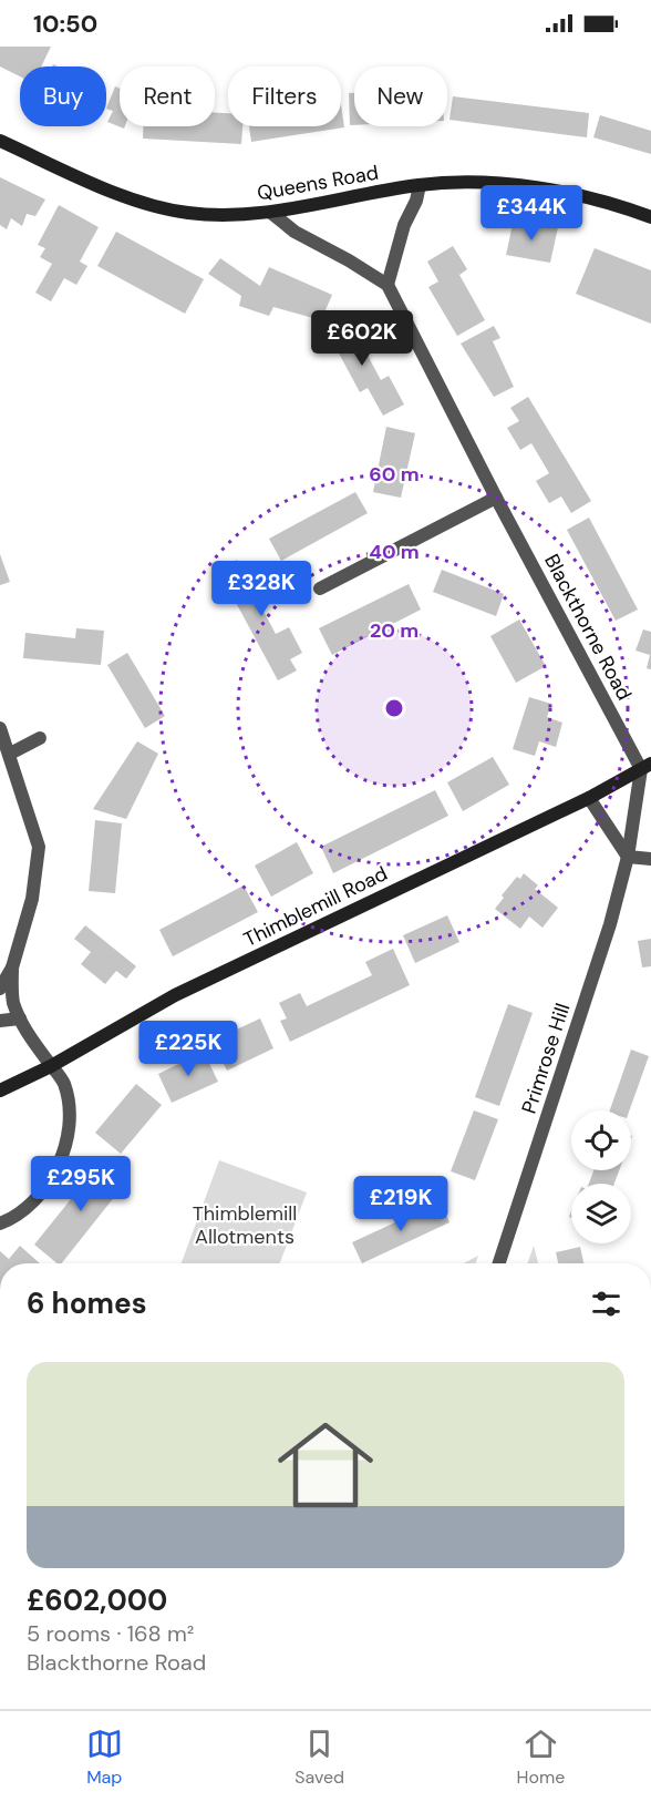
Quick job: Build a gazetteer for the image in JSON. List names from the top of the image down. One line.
{"streets":{"main road":["Queens Road","Thimblemill Road"],"street":["Blackthorne Road","Primrose Hill"]},"crossings":[["Blackthorne Road","Thimblemill Road"]],"parks":["Thimblemill Allotments"],"page":{"status":"10:50","chip":["Buy","Rent","Filters","New"],"price":["£344K","£602K","£328K","£225K","£295K","£219K"],"heading":"6 homes","list":[{"name":"£602,000","note":"5 rooms · 168 m² · Blackthorne Road"}],"tabs":["Map","Saved","Home"]},"rings":["60 m","40 m","20 m"]}
